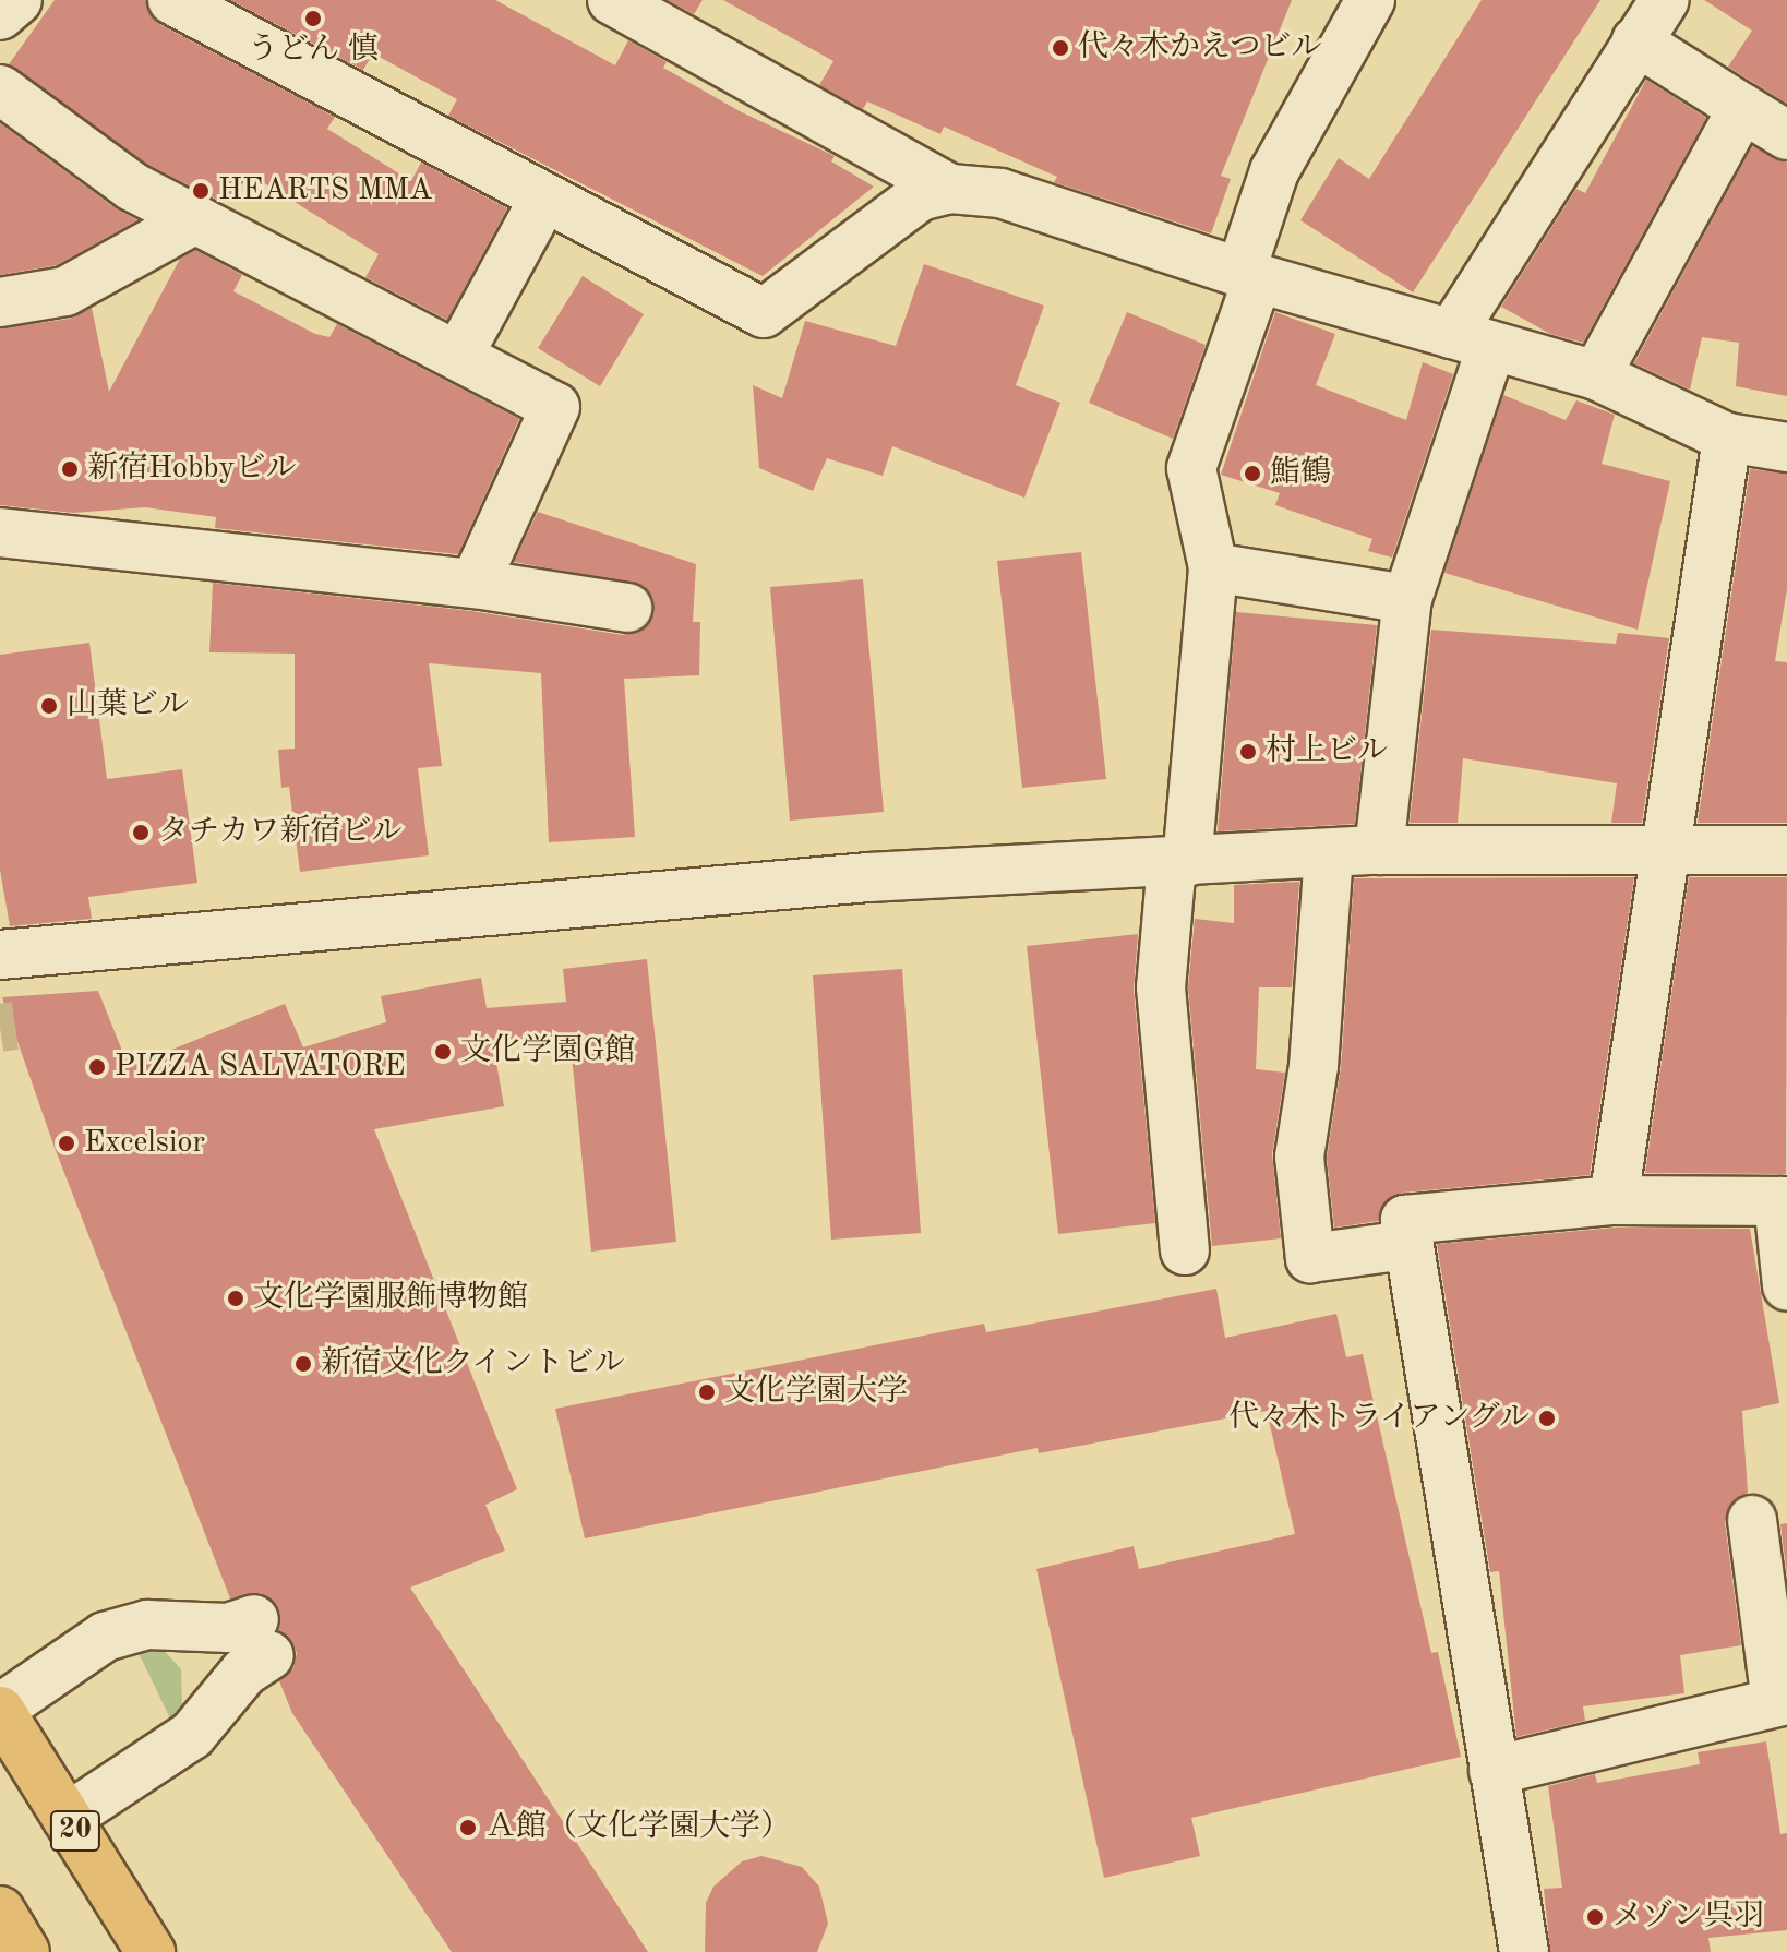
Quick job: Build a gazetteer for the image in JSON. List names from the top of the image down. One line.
{"streets":{"highway":["20"]},"places":["うどん 慎","代々木かえつビル","HEARTS MMA","新宿Hobbyビル","鮨鶴","山葉ビル","村上ビル","タチカワ新宿ビル","文化学園G館","PIZZA SALVATORE","Excelsior","文化学園服飾博物館","新宿文化クイントビル","文化学園大学","代々木トライアングル","Ａ館（文化学園大学）","メゾン呉羽"]}
